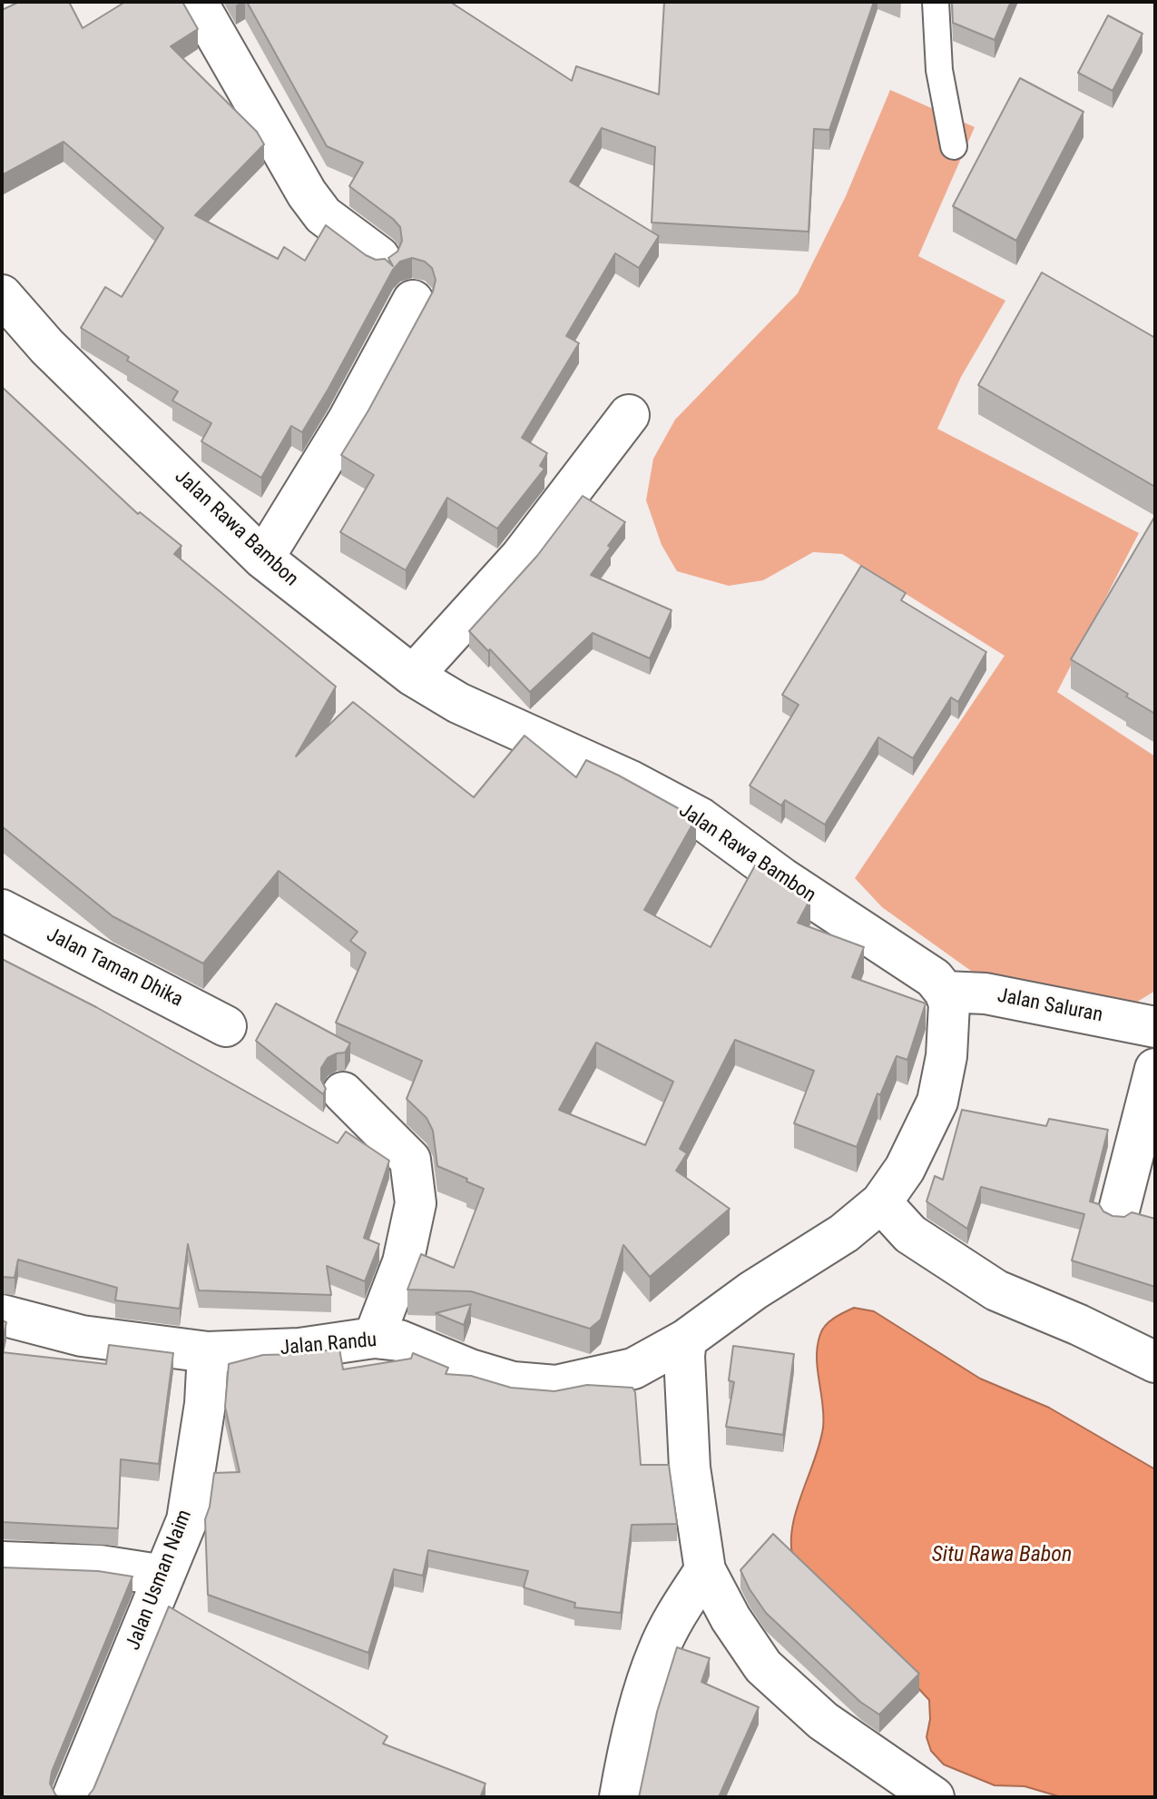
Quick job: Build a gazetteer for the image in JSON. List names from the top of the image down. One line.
{"streets":{"street":["Jalan Rawa Bambon","Jalan Taman Dhika","Jalan Saluran","Jalan Randu","Jalan Usman Naim"]},"crossings":[["Jalan Rawa Bambon","Jalan Saluran"],["Jalan Randu","Jalan Usman Naim"]],"water":["Situ Rawa Babon"]}
